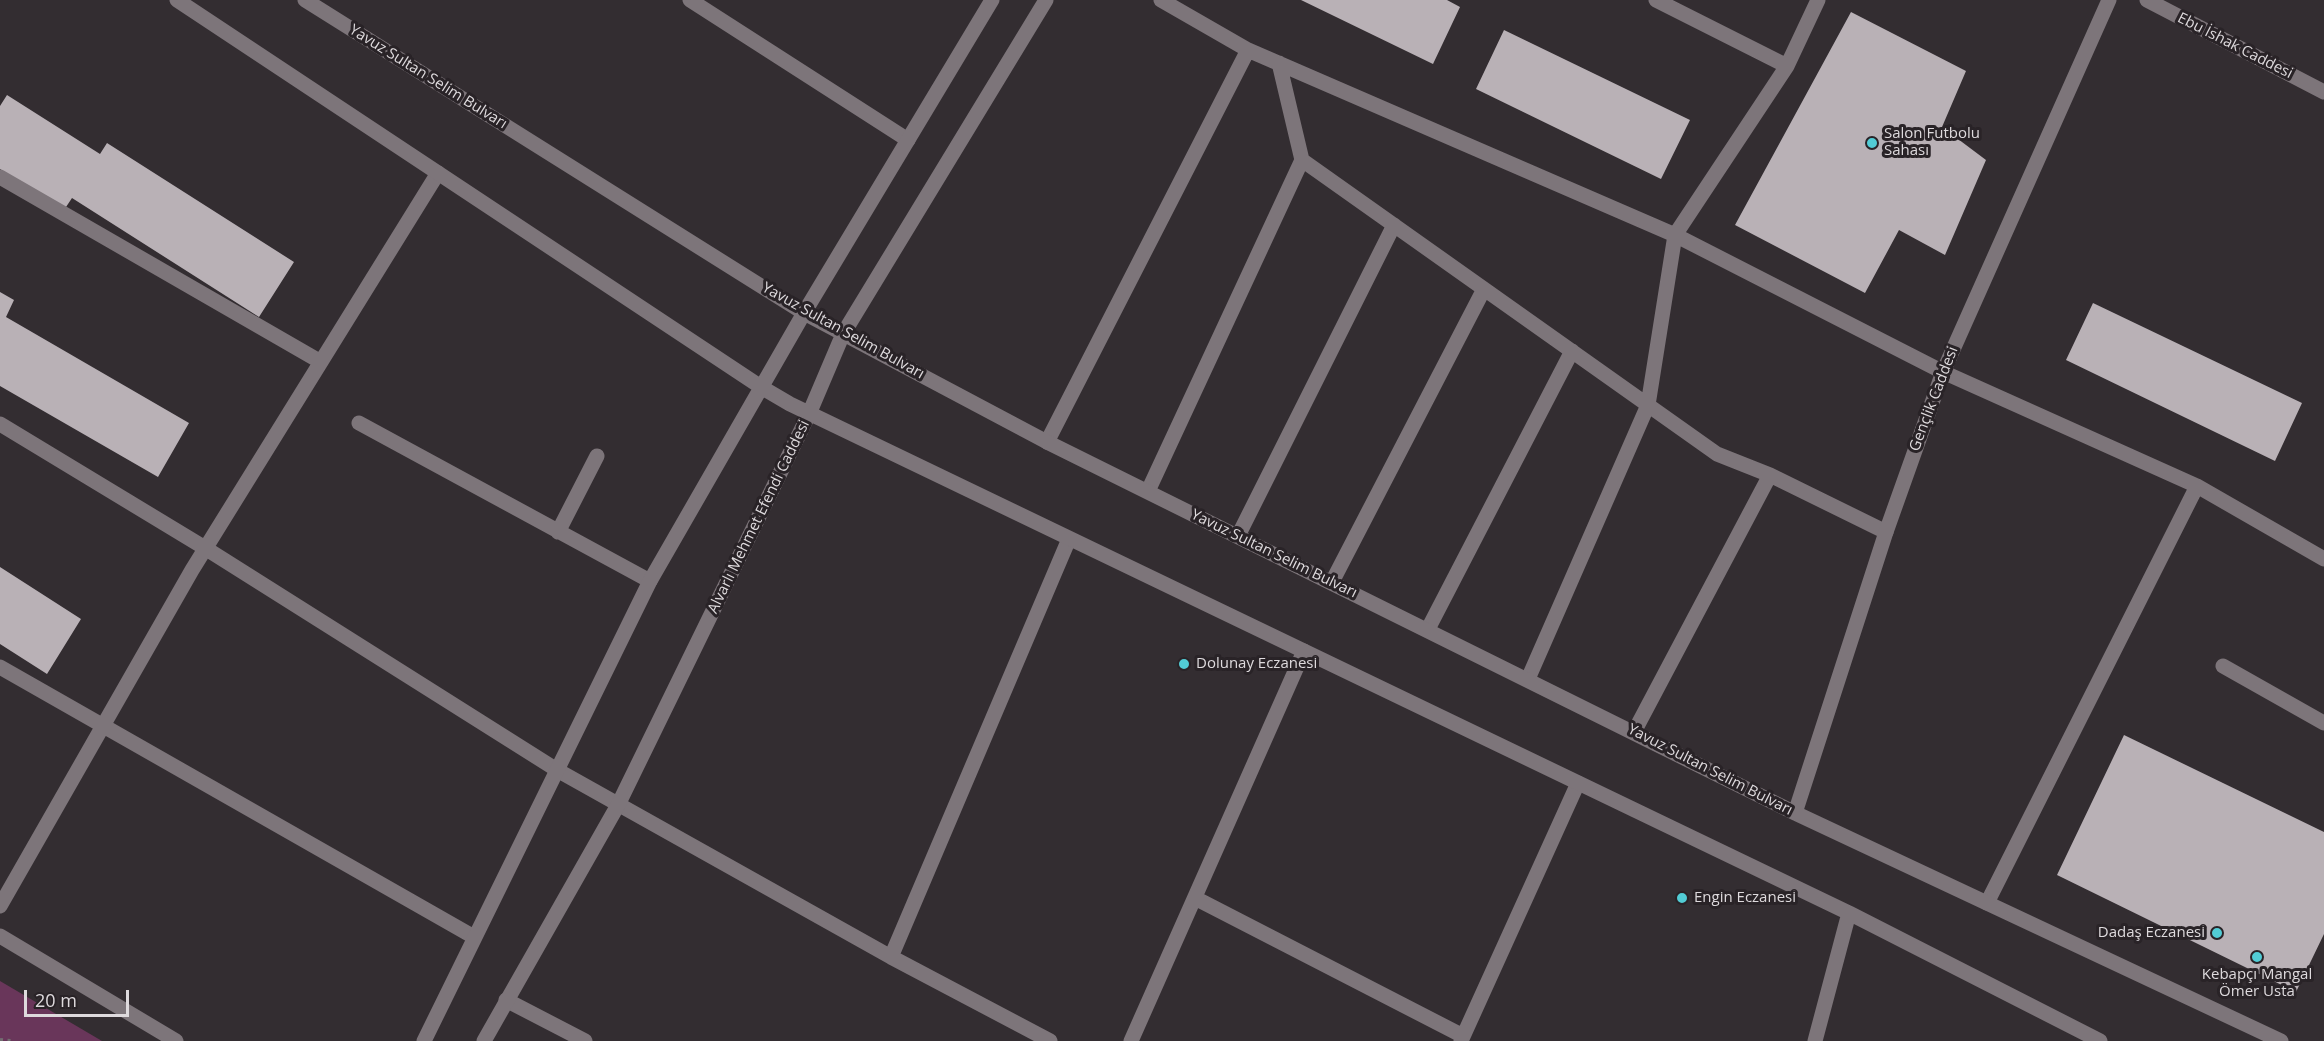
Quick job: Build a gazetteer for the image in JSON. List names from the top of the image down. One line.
{"streets":{"street":["Ebu İshak Caddesi","Yavuz Sultan Selim Bulvarı","Gençlik Caddesi","Alvarlı Mehmet Efendi Caddesi"]},"crossings":[["Yavuz Sultan Selim Bulvarı","Gençlik Caddesi"],["Yavuz Sultan Selim Bulvarı","Alvarlı Mehmet Efendi Caddesi"]],"places":["Salon Futbolu Sahası","Dolunay Eczanesi","Engin Eczanesi","Dadaş Eczanesi","Kebapçı Mangal Ömer Usta"],"scale_bar":"20 m"}
